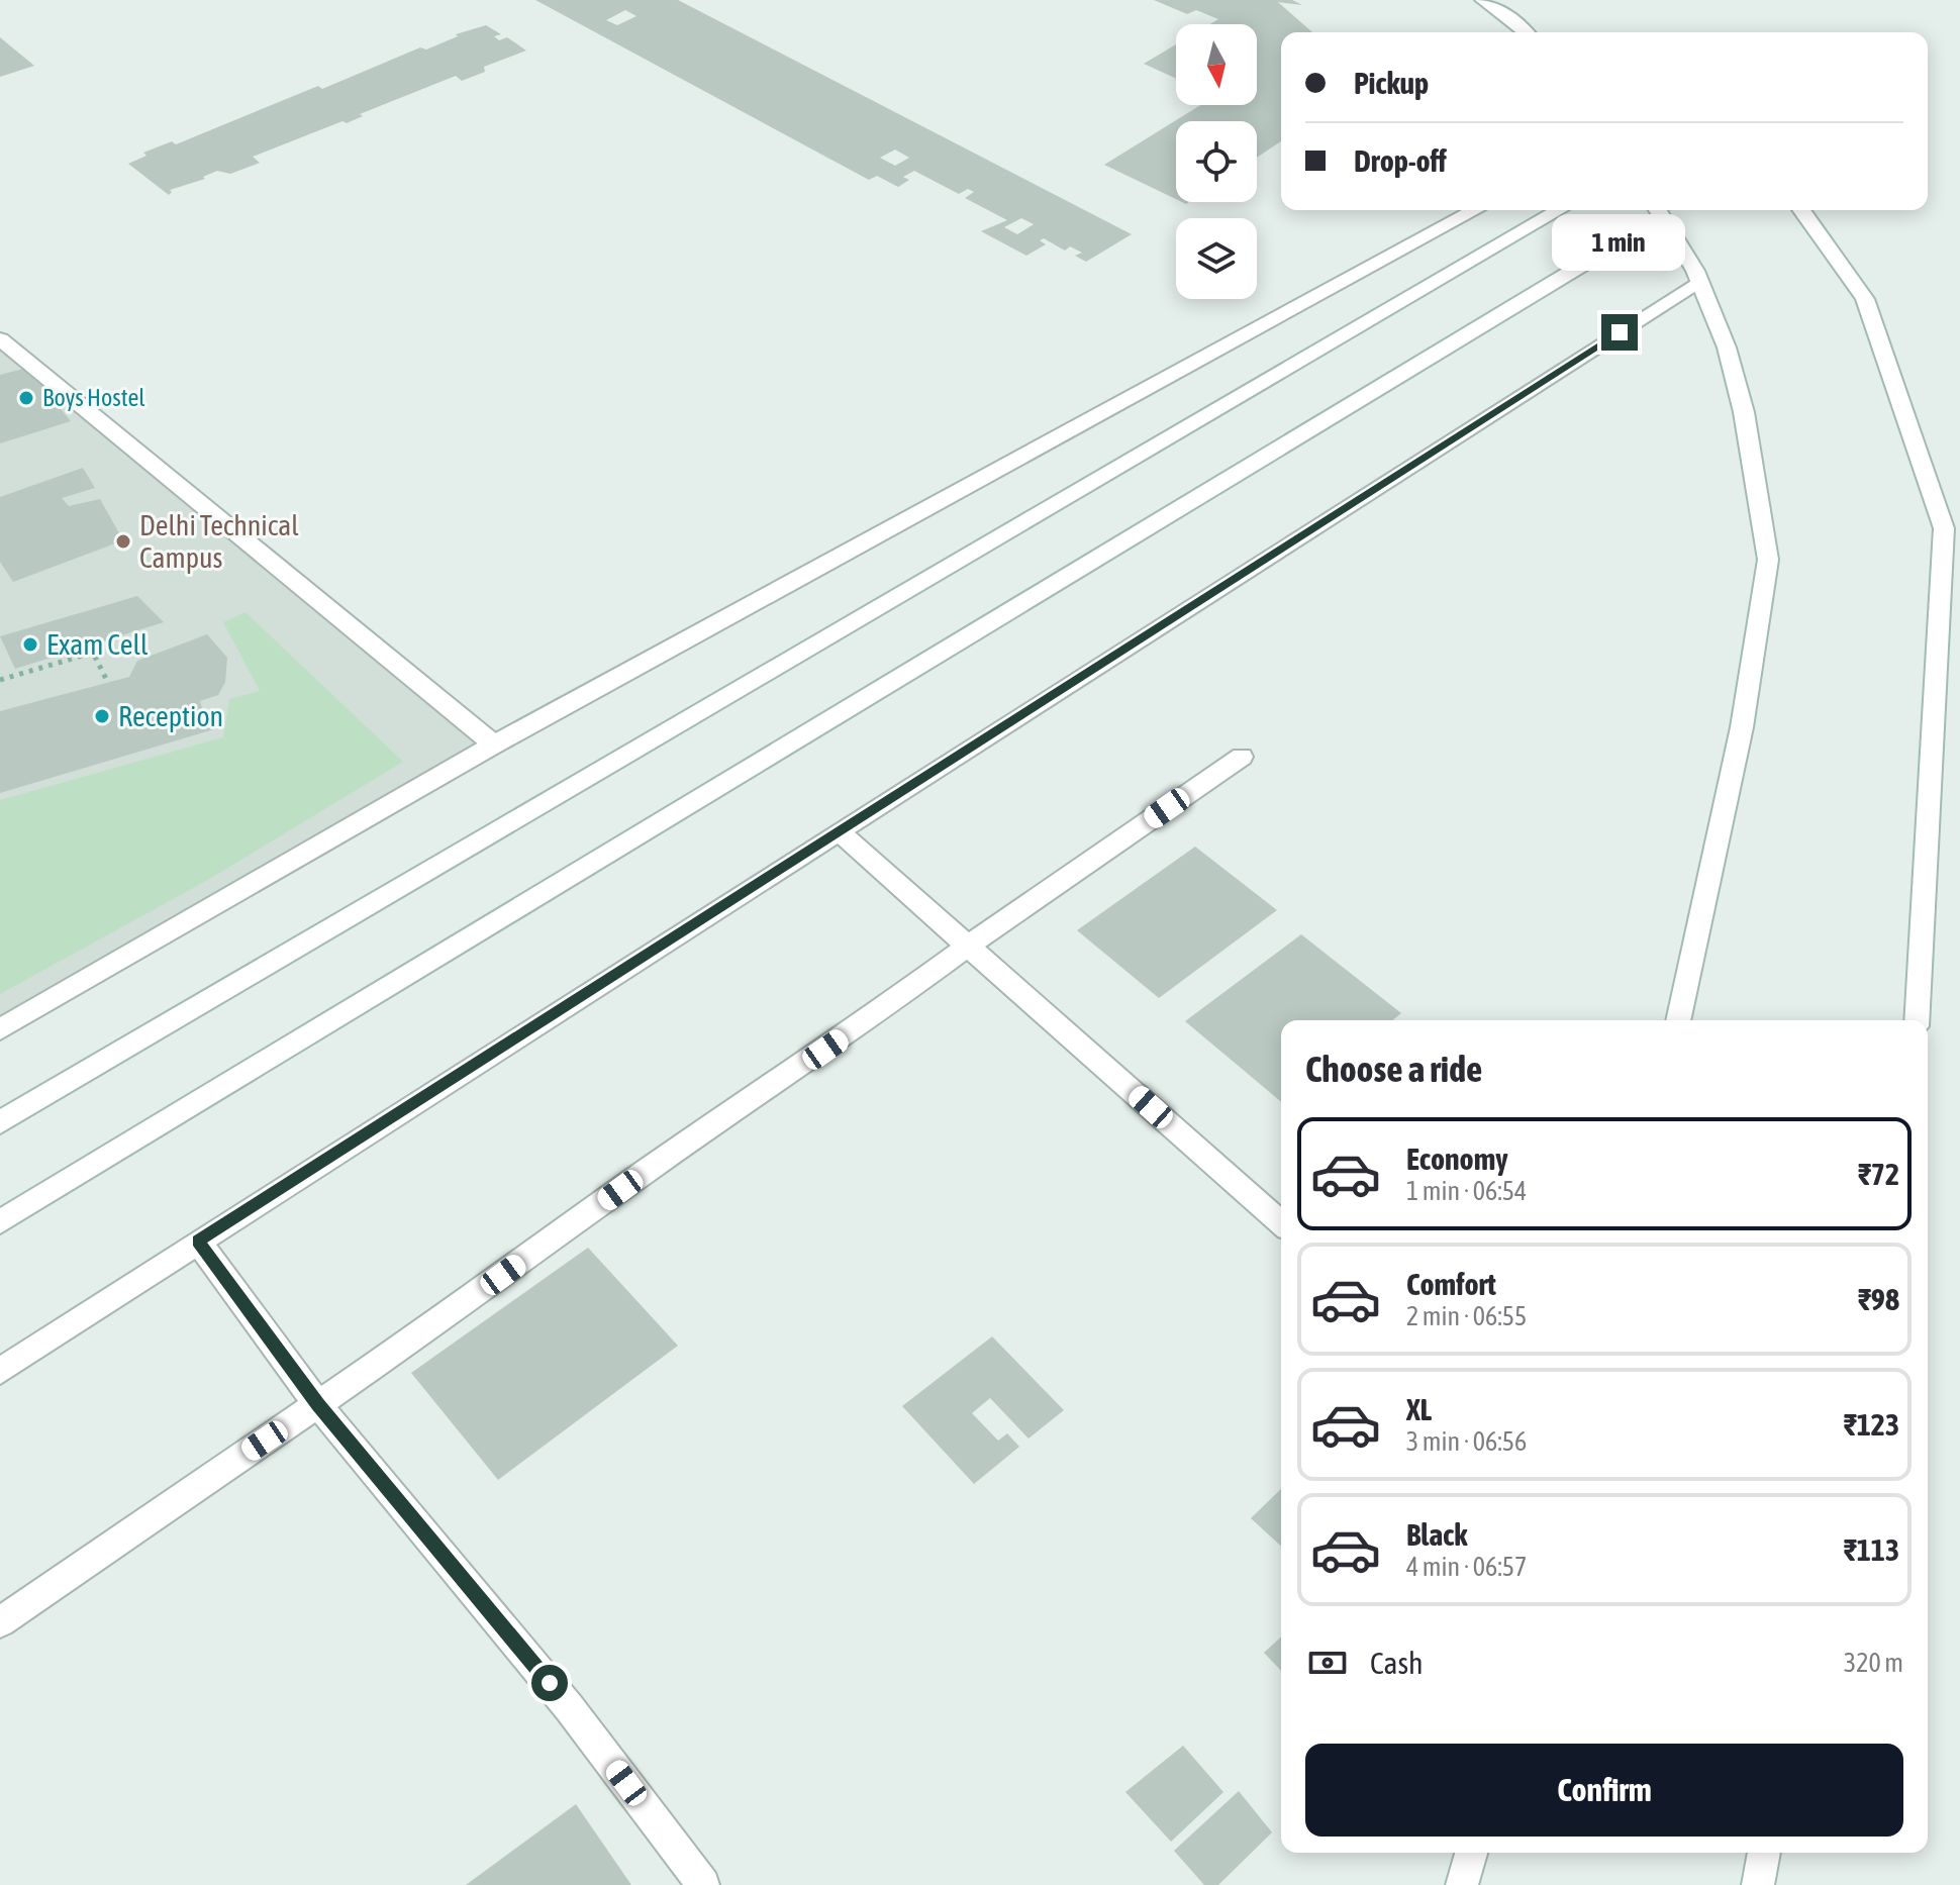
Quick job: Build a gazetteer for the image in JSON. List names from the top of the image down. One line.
{"places":["Boys Hostel","Delhi Technical Campus","Exam Cell","Reception"],"north":"bottom","page":{"banner":["Pickup","Drop-off"],"bubble":"1 min","heading":"Choose a ride","list":[{"name":"Economy","note":"1 min · 06:54","value":"₹72"},{"name":"Comfort","note":"2 min · 06:55","value":"₹98"},{"name":"XL","note":"3 min · 06:56","value":"₹123"},{"name":"Black","note":"4 min · 06:57","value":"₹113"}],"pay":["Cash","320 m"],"buttons":"Confirm"}}
